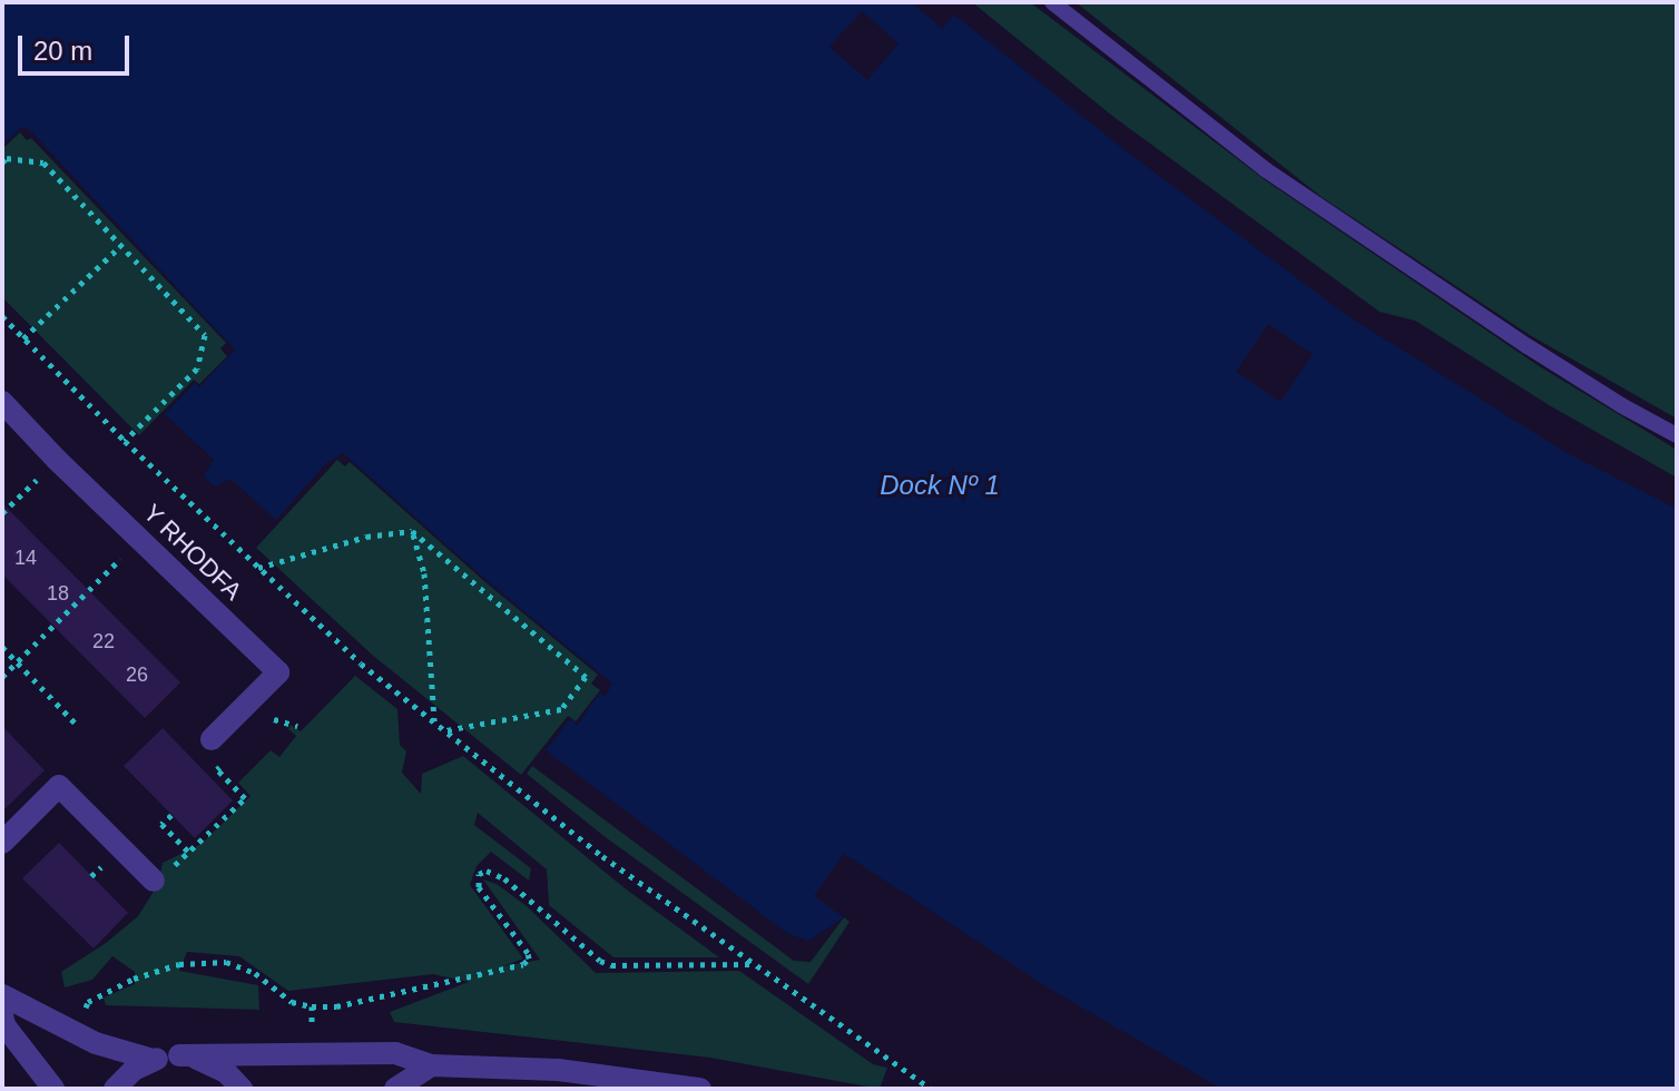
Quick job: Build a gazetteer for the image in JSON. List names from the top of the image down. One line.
{"streets":{"street":["Y RHODFA"]},"water":["Dock Nº 1"],"house_numbers":["14","18","22","26"],"scale_bar":"20 m"}
